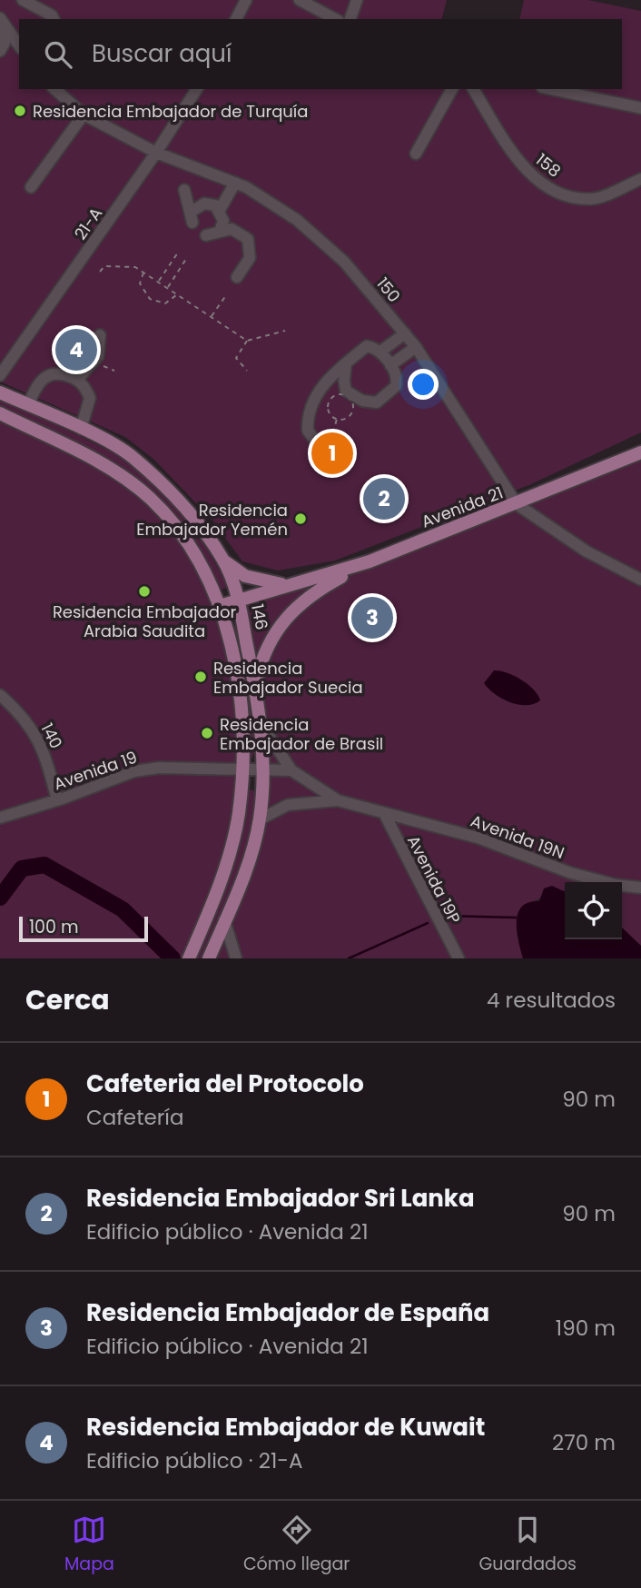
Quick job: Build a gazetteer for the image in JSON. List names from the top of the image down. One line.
{"streets":{"main road":["Avenida 21","146"],"street":["158","21-A","150","140","Avenida 19","Avenida 19N","Avenida 19P"]},"crossings":[["21-A","150"],["150","Avenida 21"],["Avenida 21","146"],["146","Avenida 19"],["140","Avenida 19"],["Avenida 19N","Avenida 19P"]],"places":["Residencia Embajador de Turquía","Residencia Embajador Yemén","Residencia Embajador Arabia Saudita","Residencia Embajador Suecia","Residencia Embajador de Brasil"],"scale_bar":"100 m","page":{"search":"Buscar aquí","pins":["4","1","2","3"],"scale":"100 m","heading":["Cerca","4 resultados"],"list":[{"mark":"1","name":"Cafeteria del Protocolo","note":"Cafetería","value":"90 m"},{"mark":"2","name":"Residencia Embajador Sri Lanka","note":"Edificio público · Avenida 21","value":"90 m"},{"mark":"3","name":"Residencia Embajador de España","note":"Edificio público · Avenida 21","value":"190 m"},{"mark":"4","name":"Residencia Embajador de Kuwait","note":"Edificio público · 21-A","value":"270 m"}],"nav":["Mapa","Cómo llegar","Guardados"]}}
